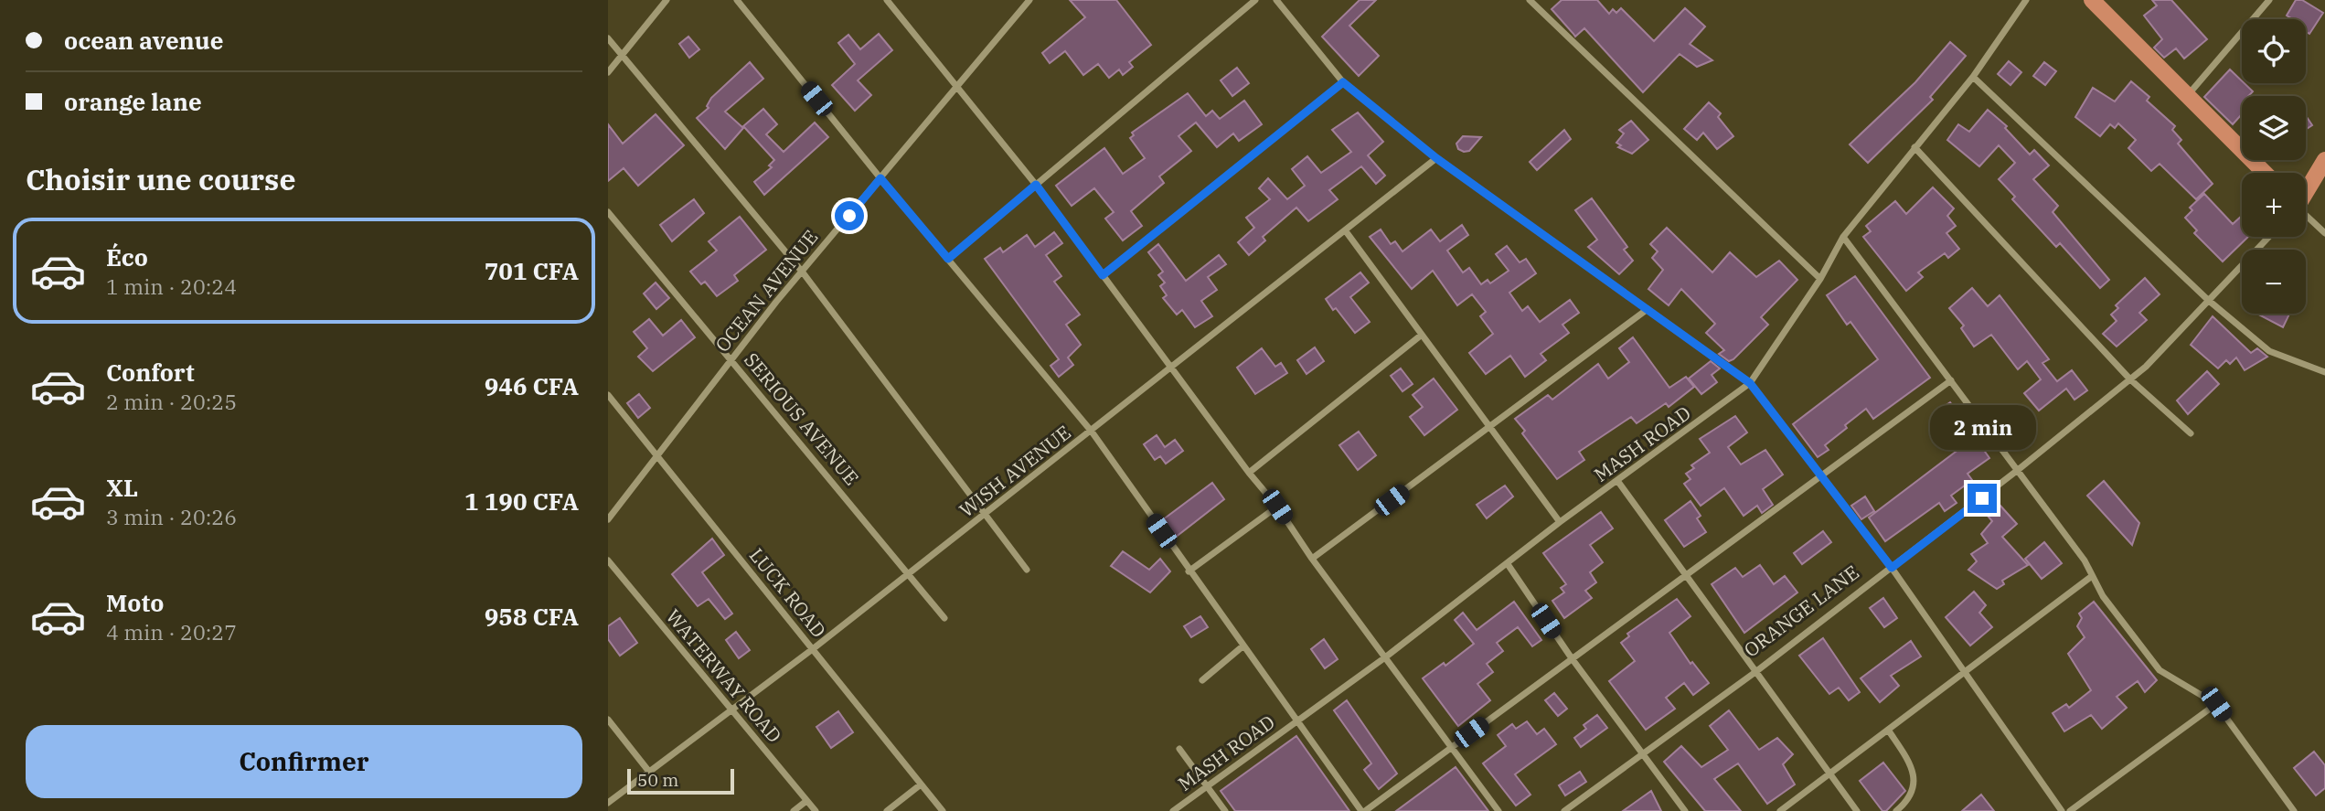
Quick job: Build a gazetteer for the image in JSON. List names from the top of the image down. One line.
{"streets":{"street":["OCEAN AVENUE","SERIOUS AVENUE","MASH ROAD","WISH AVENUE","LUCK ROAD","ORANGE LANE","WATERWAY ROAD"]},"crossings":[["OCEAN AVENUE","SERIOUS AVENUE"],["OCEAN AVENUE","LUCK ROAD"],["SERIOUS AVENUE","WISH AVENUE"],["WISH AVENUE","LUCK ROAD"],["WISH AVENUE","WATERWAY ROAD"]],"scale_bar":"50 m","page":{"banner":["ocean avenue","orange lane"],"map_buttons":["+","−"],"heading":"Choisir une course","list":[{"name":"Éco","note":"1 min · 20:24","value":"701 CFA"},{"name":"Confort","note":"2 min · 20:25","value":"946 CFA"},{"name":"XL","note":"3 min · 20:26","value":"1 190 CFA"},{"name":"Moto","note":"4 min · 20:27","value":"958 CFA"}],"bubble":"2 min","buttons":"Confirmer","scale":"50 m"}}
